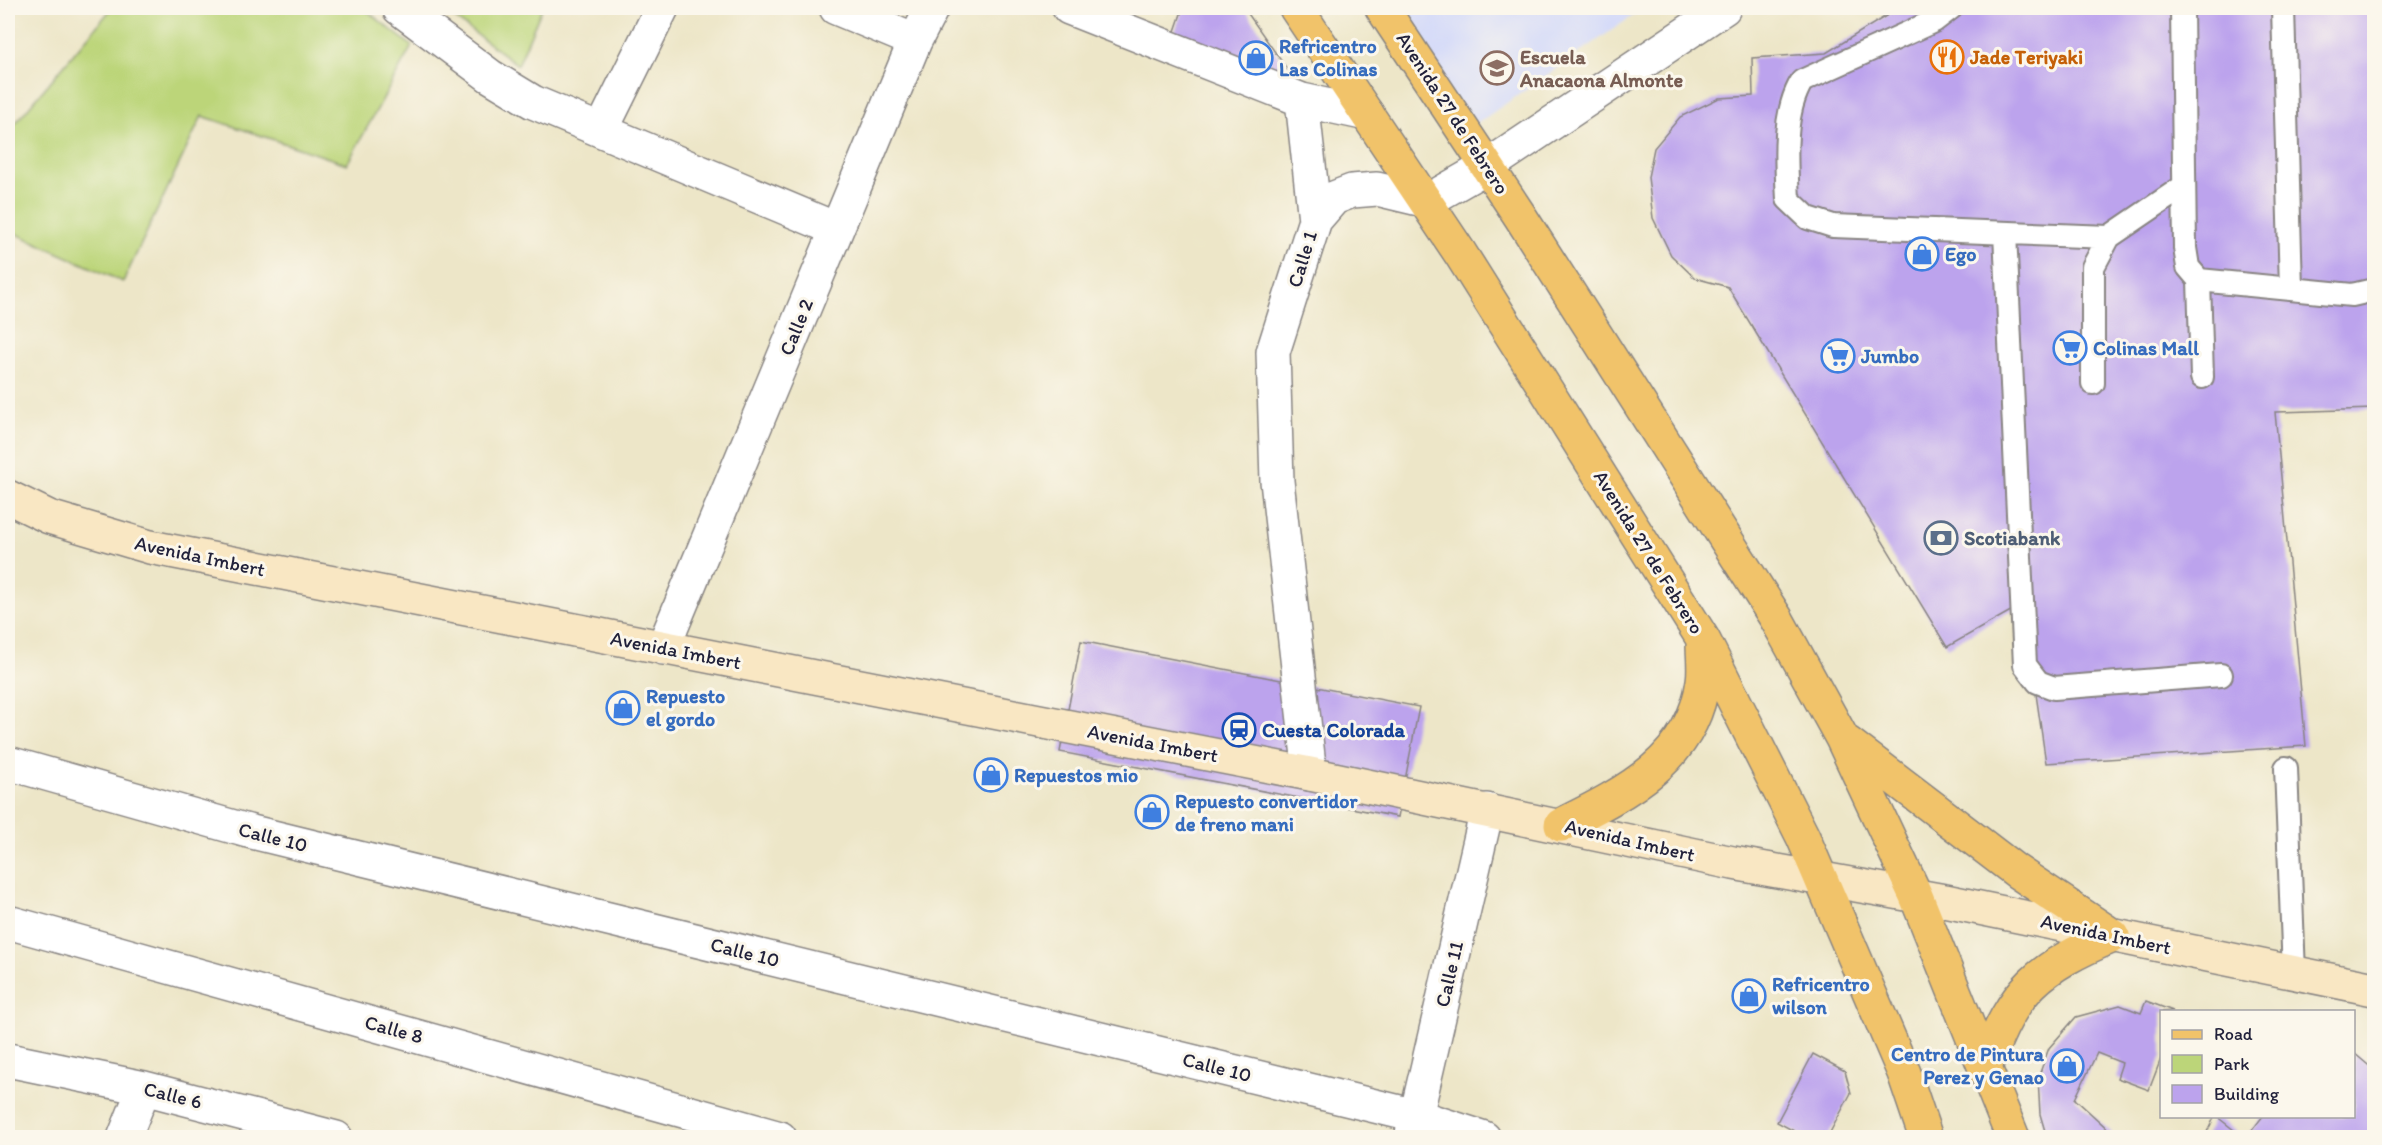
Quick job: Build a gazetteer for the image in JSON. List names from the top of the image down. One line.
{"streets":{"main road":["Avenida 27 de Febrero","Avenida Imbert"],"street":["Calle 1","Calle 2","Calle 10","Calle 11","Calle 8","Calle 6"]},"crossings":[["Avenida 27 de Febrero","Calle 1"],["Avenida 27 de Febrero","Avenida Imbert"],["Calle 1","Avenida Imbert"],["Calle 2","Avenida Imbert"],["Avenida Imbert","Calle 11"],["Calle 10","Calle 11"]],"places":{"restaurant":["Jade Teriyaki"],"shop":["Refricentro Las Colinas","Ego","Repuesto el gordo","Repuestos mio","Repuesto convertidor de freno mani","Refricentro wilson","Centro de Pintura Perez y Genao"],"school or university":["Escuela Anacaona Almonte"],"supermarket":["Colinas Mall","Jumbo"],"bank":["Scotiabank"],"station":["Cuesta Colorada"]},"legend":["Road","Park","Building"]}
